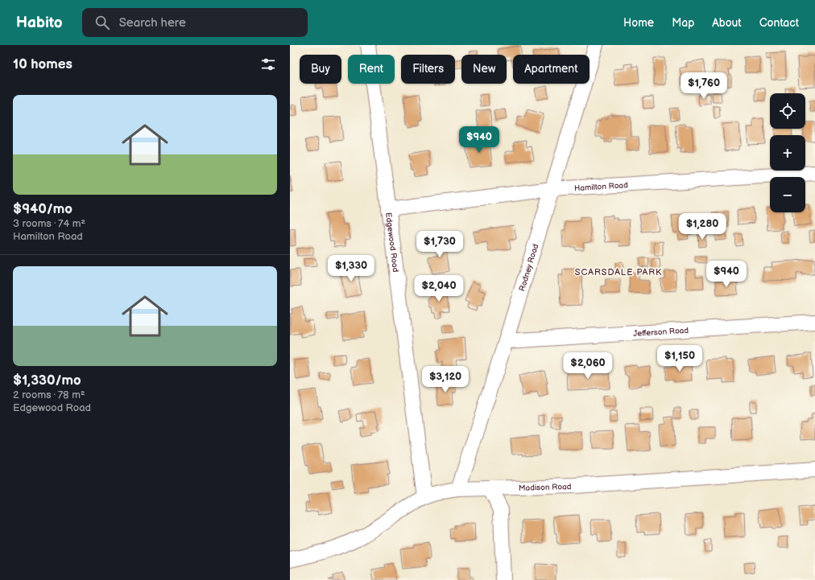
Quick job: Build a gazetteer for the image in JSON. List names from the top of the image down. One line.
{"streets":{"street":["Hamilton Road","Edgewood Road","Rodney Road","Jefferson Road","Madison Road"]},"crossings":[["Hamilton Road","Edgewood Road"],["Hamilton Road","Rodney Road"],["Edgewood Road","Madison Road"],["Rodney Road","Jefferson Road"],["Rodney Road","Madison Road"]],"districts":["SCARSDALE PARK"],"page":{"header":"Habito","search":"Search here","nav":["Home","Map","About","Contact"],"heading":"10 homes","chip":["Buy","Rent","Filters","New","Apartment"],"price":["$1,760","$940","$1,280","$1,730","$1,330","$940","$2,040","$1,150","$2,060","$3,120"],"list":[{"name":"$940/mo","note":"3 rooms · 74 m² · Hamilton Road"},{"name":"$1,330/mo","note":"2 rooms · 78 m² · Edgewood Road"}],"map_buttons":["+","−"]}}
